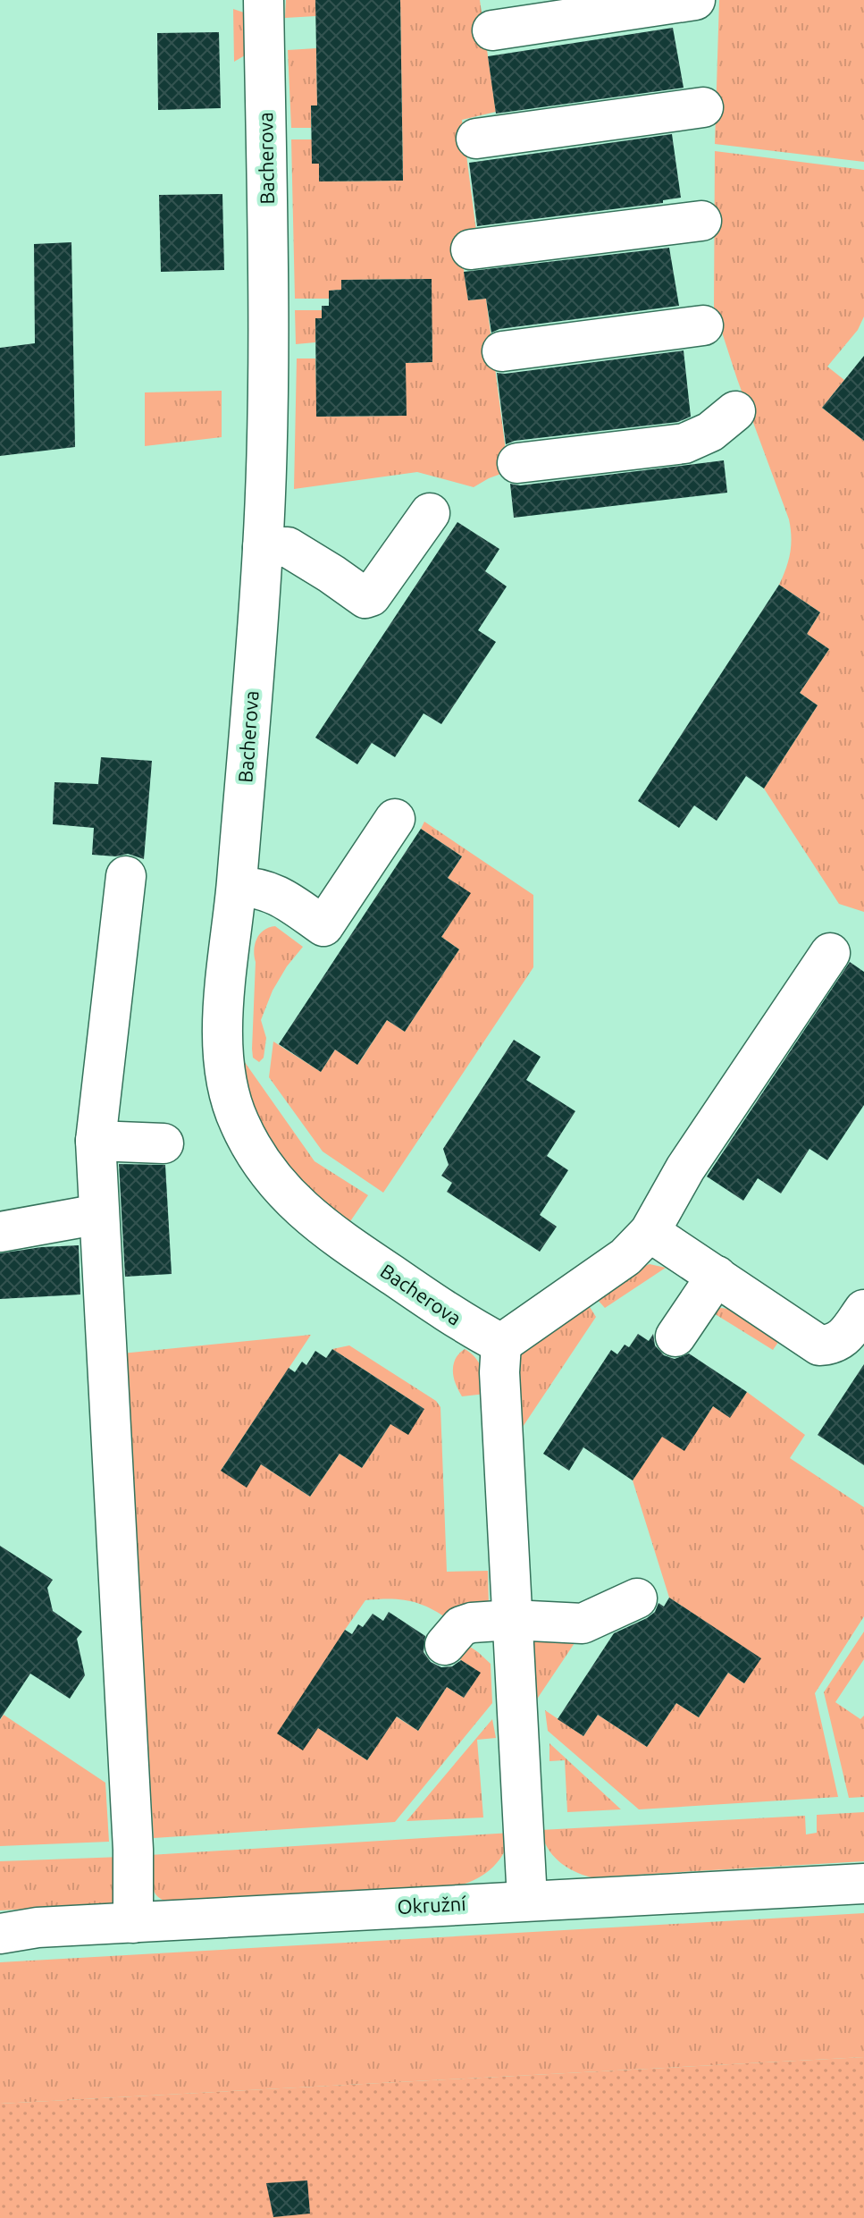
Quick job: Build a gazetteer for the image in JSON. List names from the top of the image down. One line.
{"streets":{"street":["Bacherova","Okružní"]}}
